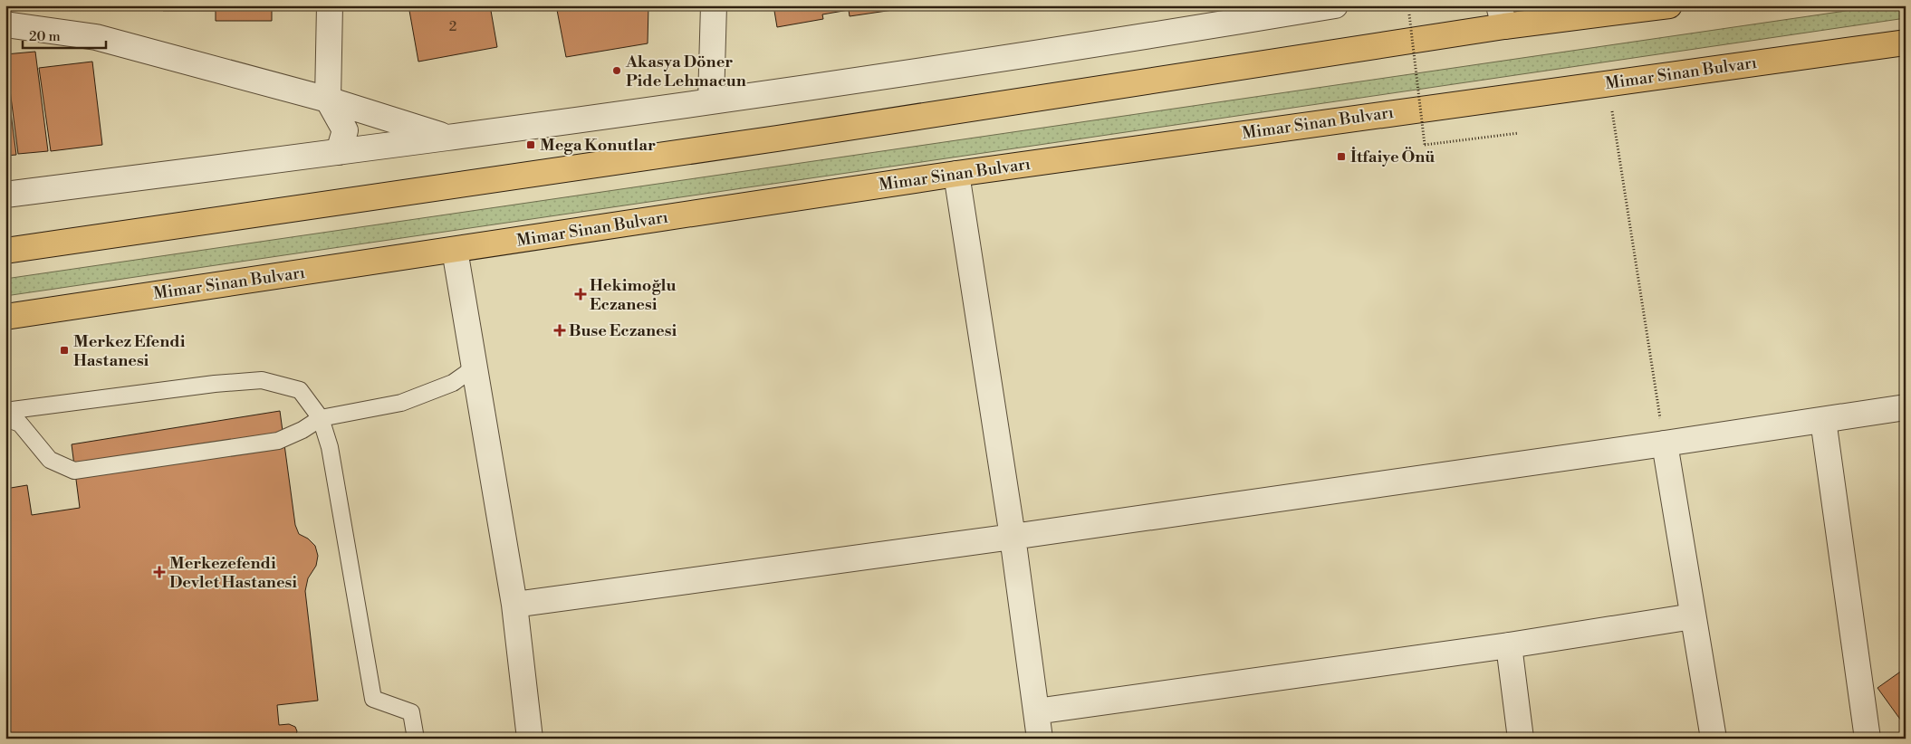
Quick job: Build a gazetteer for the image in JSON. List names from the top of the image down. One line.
{"streets":{"highway":["Mimar Sinan Bulvarı"]},"places":{"other":["Akasya Döner Pide Lehmacun"],"transit":["Mega Konutlar","İtfaiye Önü","Merkez Efendi Hastanesi"],"health":["Hekimoğlu Eczanesi","Buse Eczanesi","Merkezefendi Devlet Hastanesi"]},"house_numbers":["2"],"scale_bar":"20 m"}
